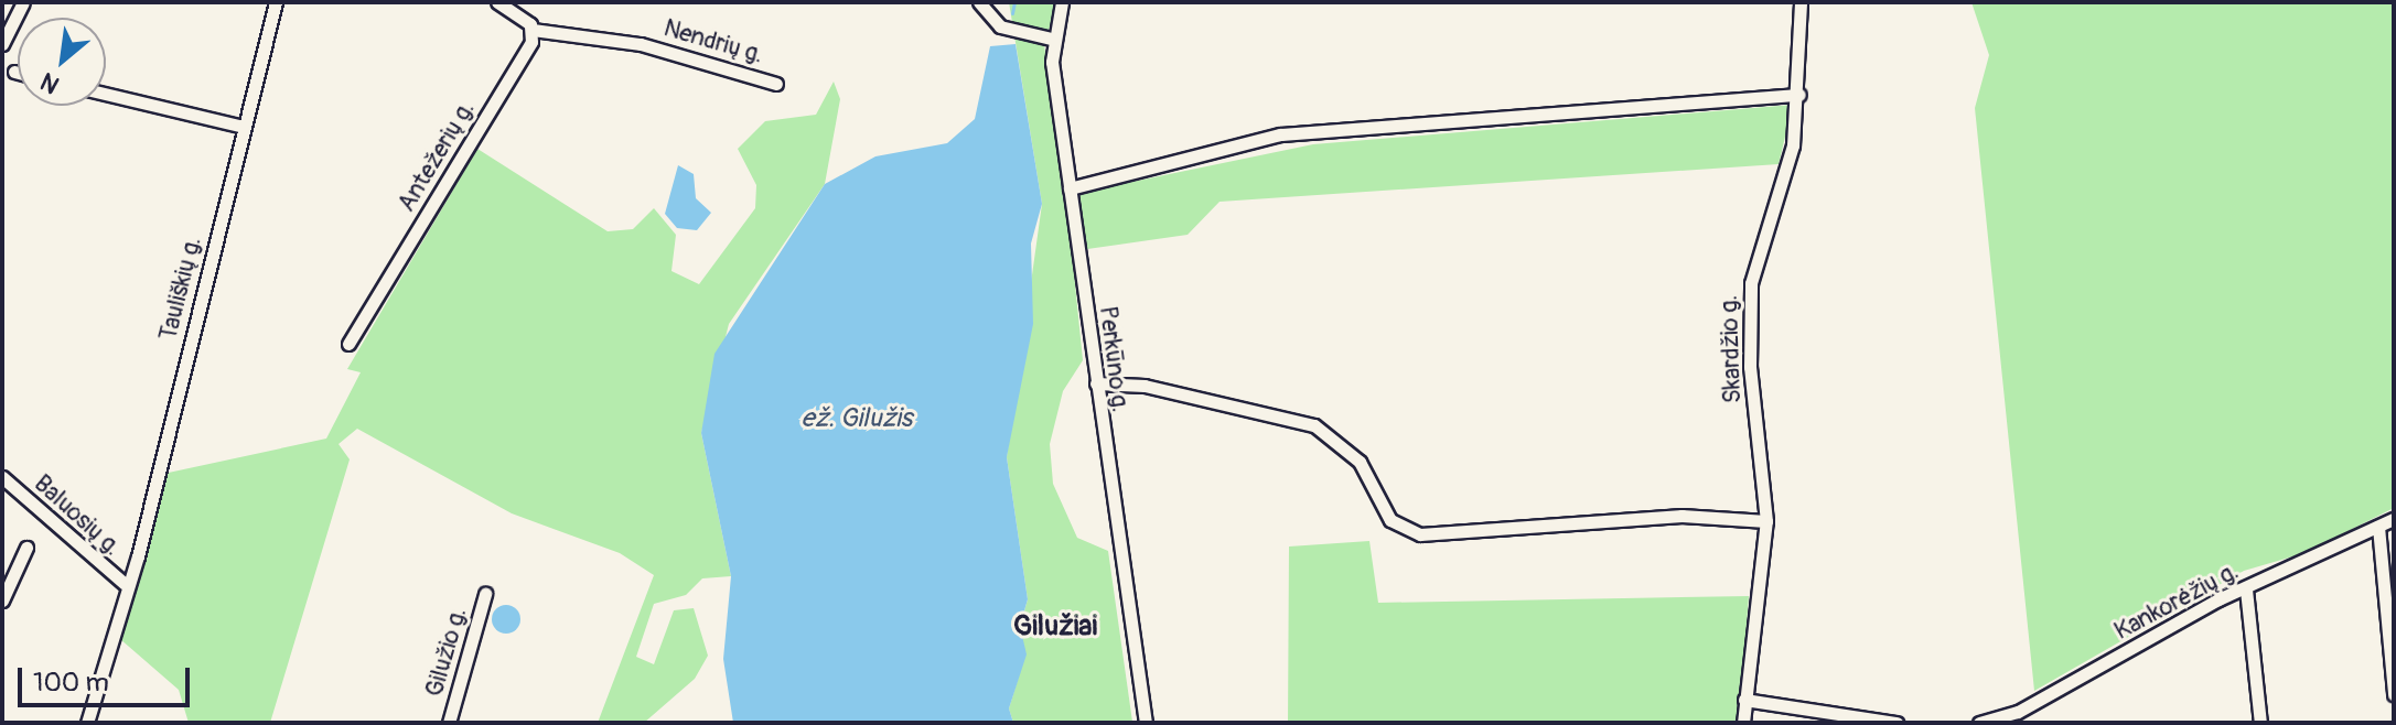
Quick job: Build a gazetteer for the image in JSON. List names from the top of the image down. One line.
{"streets":{"street":["Nendrių g.","Antežerių g.","Tauliškių g.","Skardžio g.","Perkūno g.","Baluosių g.","Kankorėžių g.","Gilužio g."]},"crossings":[["Nendrių g.","Antežerių g."],["Tauliškių g.","Baluosių g."]],"districts":["Gilužiai"],"water":["ež. Gilužis"],"scale_bar":"100 m","north":"bottom left"}
